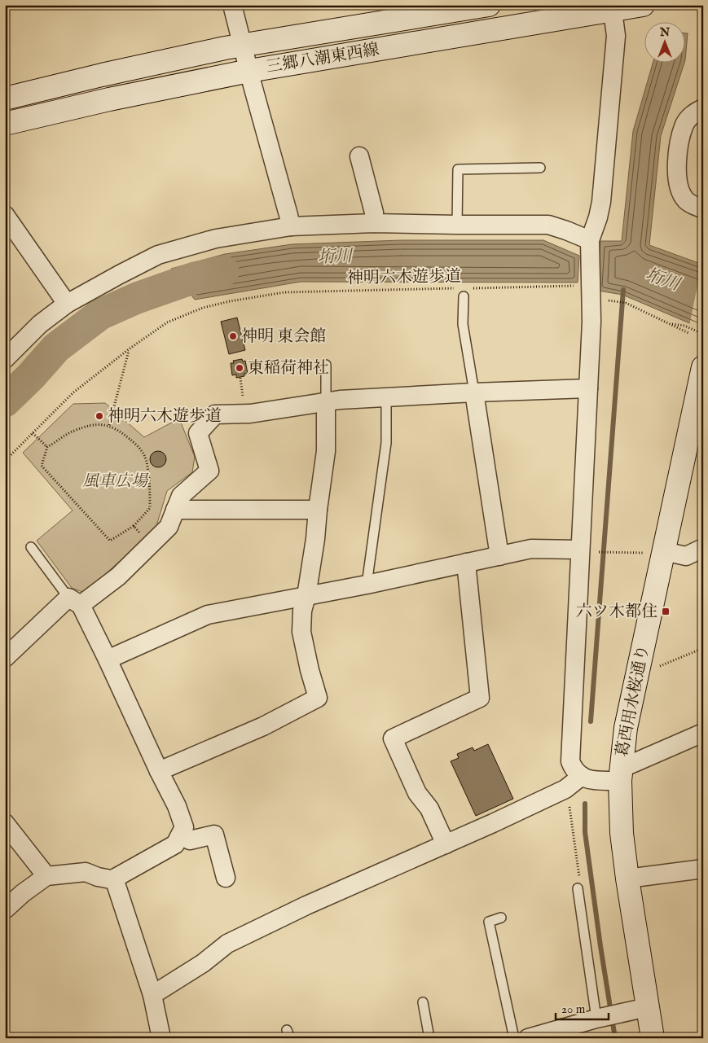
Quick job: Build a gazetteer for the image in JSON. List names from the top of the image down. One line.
{"streets":{"street":["三郷八潮東西線","葛西用水桜通り"],"path":["神明六木遊歩道"]},"water":["垳川"],"parks":["風車広場"],"places":{"other":["神明 東会館","東稲荷神社","神明六木遊歩道"],"transit":["六ツ木都住"]},"scale_bar":"20 m","north":"top"}
